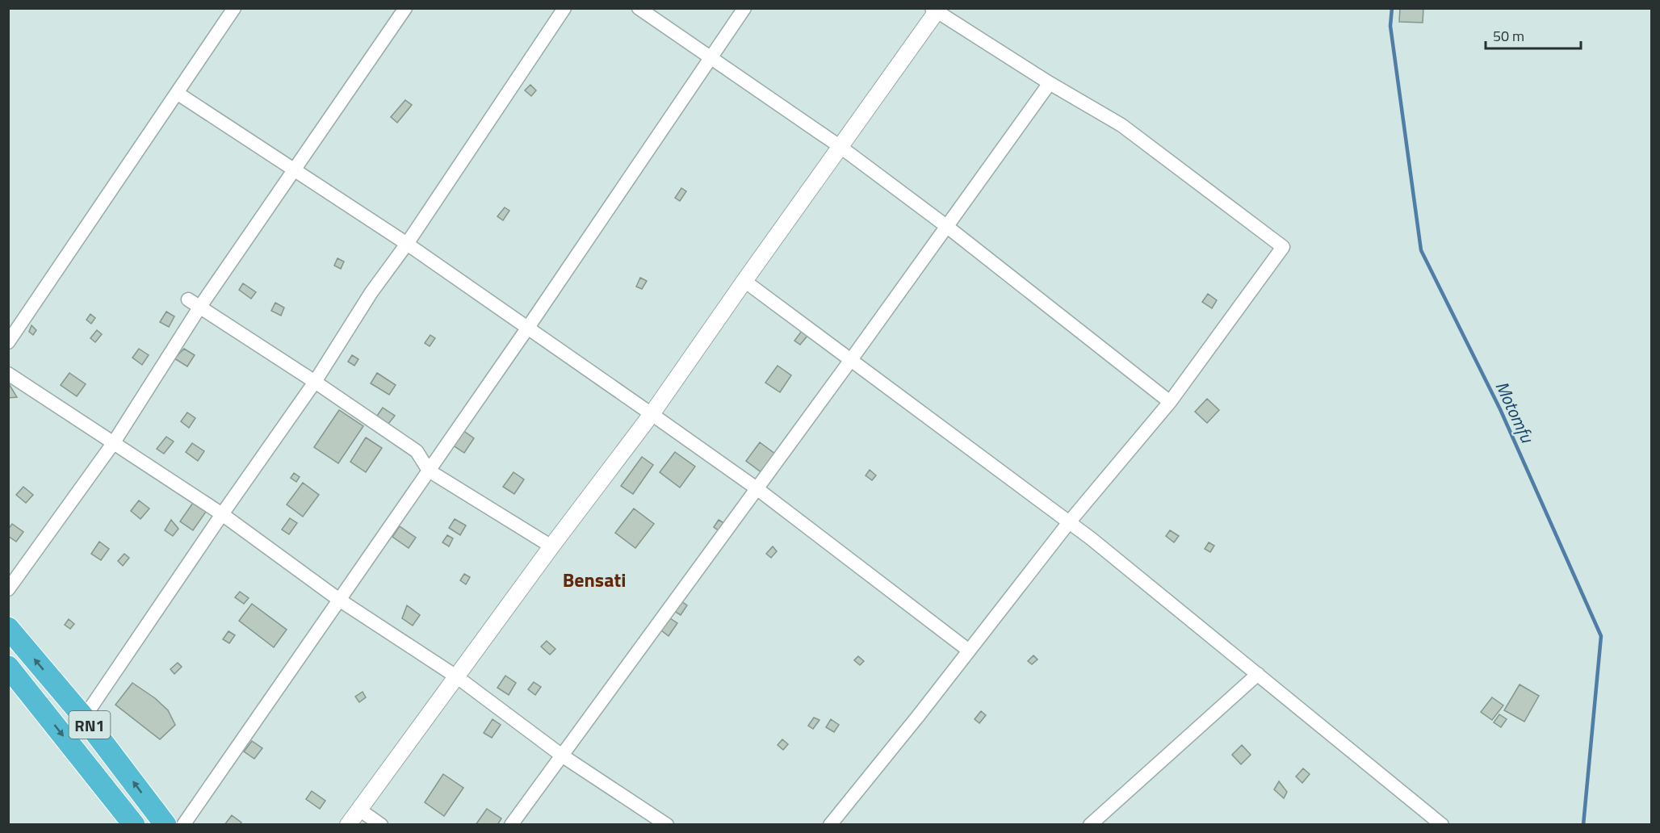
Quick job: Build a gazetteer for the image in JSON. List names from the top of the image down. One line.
{"streets":{"highway":["RN1"]},"districts":["Bensati"],"water":["Motomfu"],"scale_bar":"50 m"}
